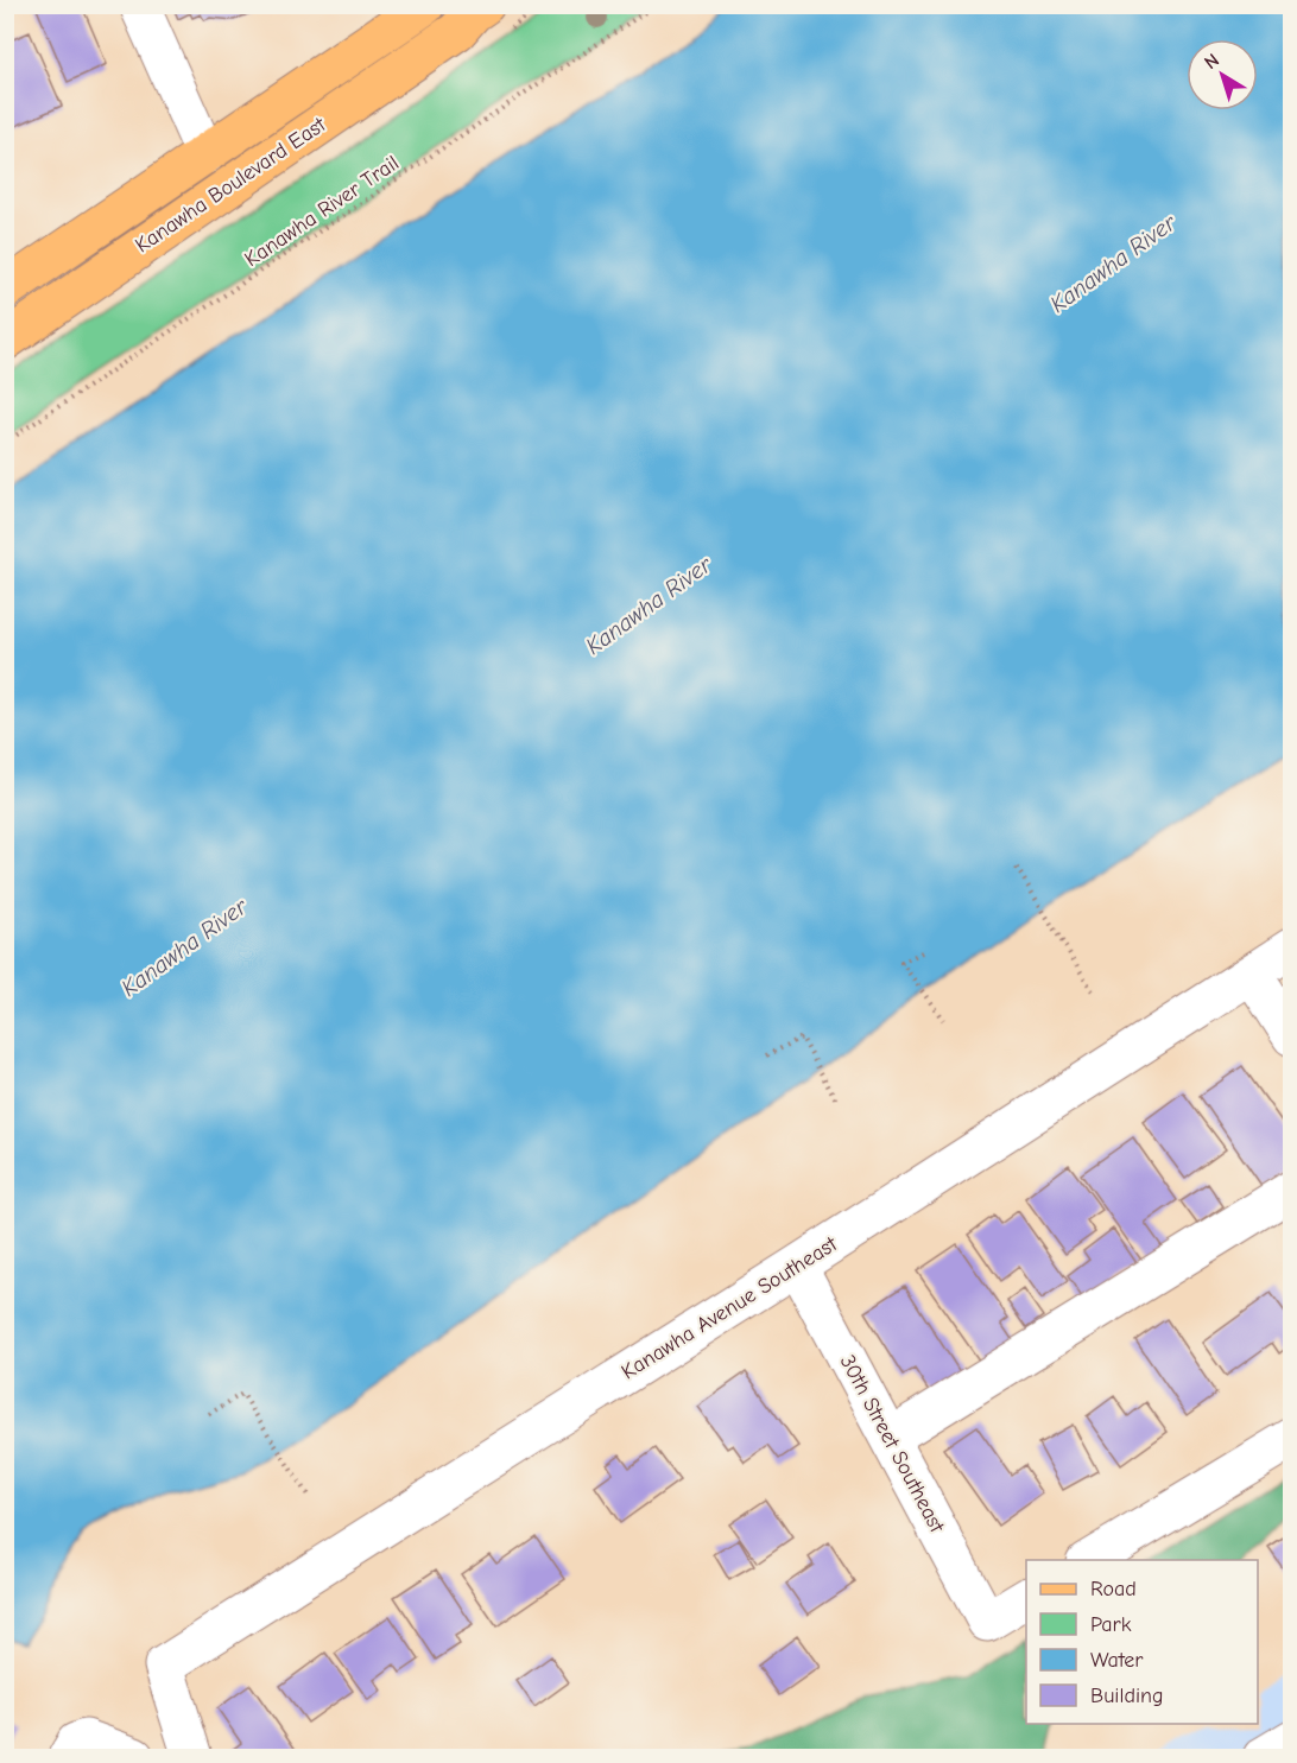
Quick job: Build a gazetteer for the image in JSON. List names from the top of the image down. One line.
{"streets":{"main road":["Kanawha Boulevard East"],"street":["Kanawha Avenue Southeast","30th Street Southeast"],"path":["Kanawha River Trail"]},"crossings":[["Kanawha Avenue Southeast","30th Street Southeast"]],"water":["Kanawha River"],"legend":["Road","Park","Water","Building"],"north":"top left"}
